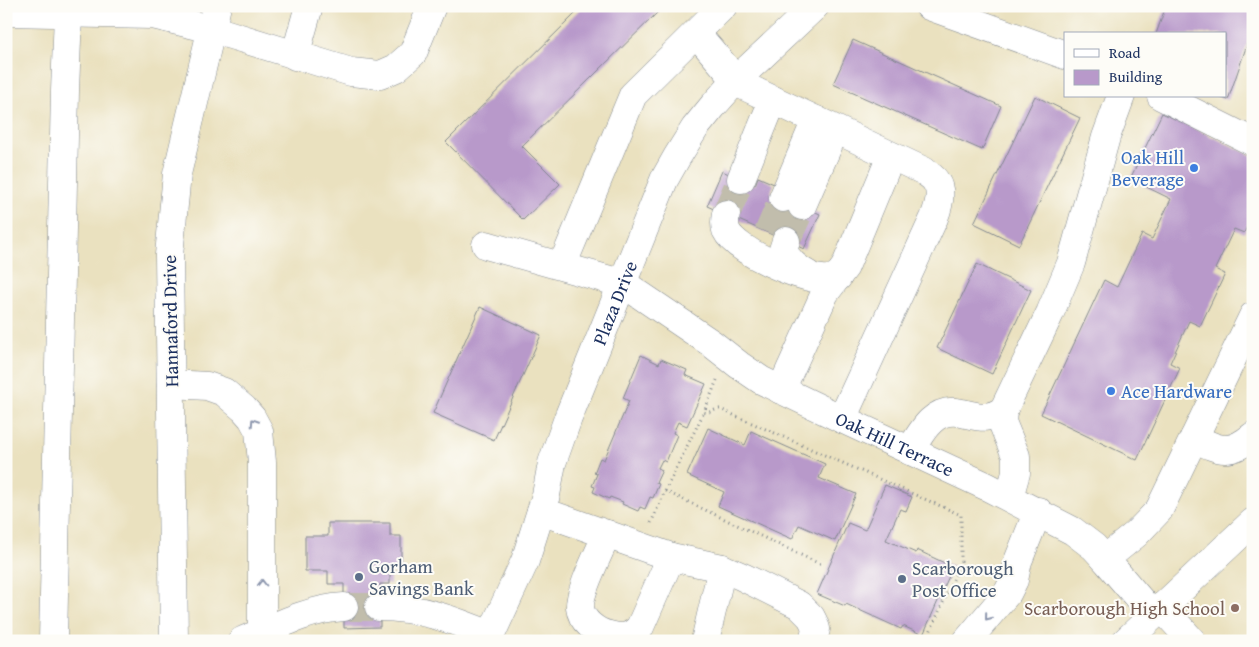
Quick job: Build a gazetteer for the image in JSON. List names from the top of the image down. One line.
{"streets":{"street":["Plaza Drive","Hannaford Drive","Oak Hill Terrace"]},"crossings":[["Plaza Drive","Oak Hill Terrace"]],"places":["Oak Hill Beverage","Ace Hardware","Gorham Savings Bank","Scarborough Post Office","Scarborough High School"],"legend":["Road","Building"]}
